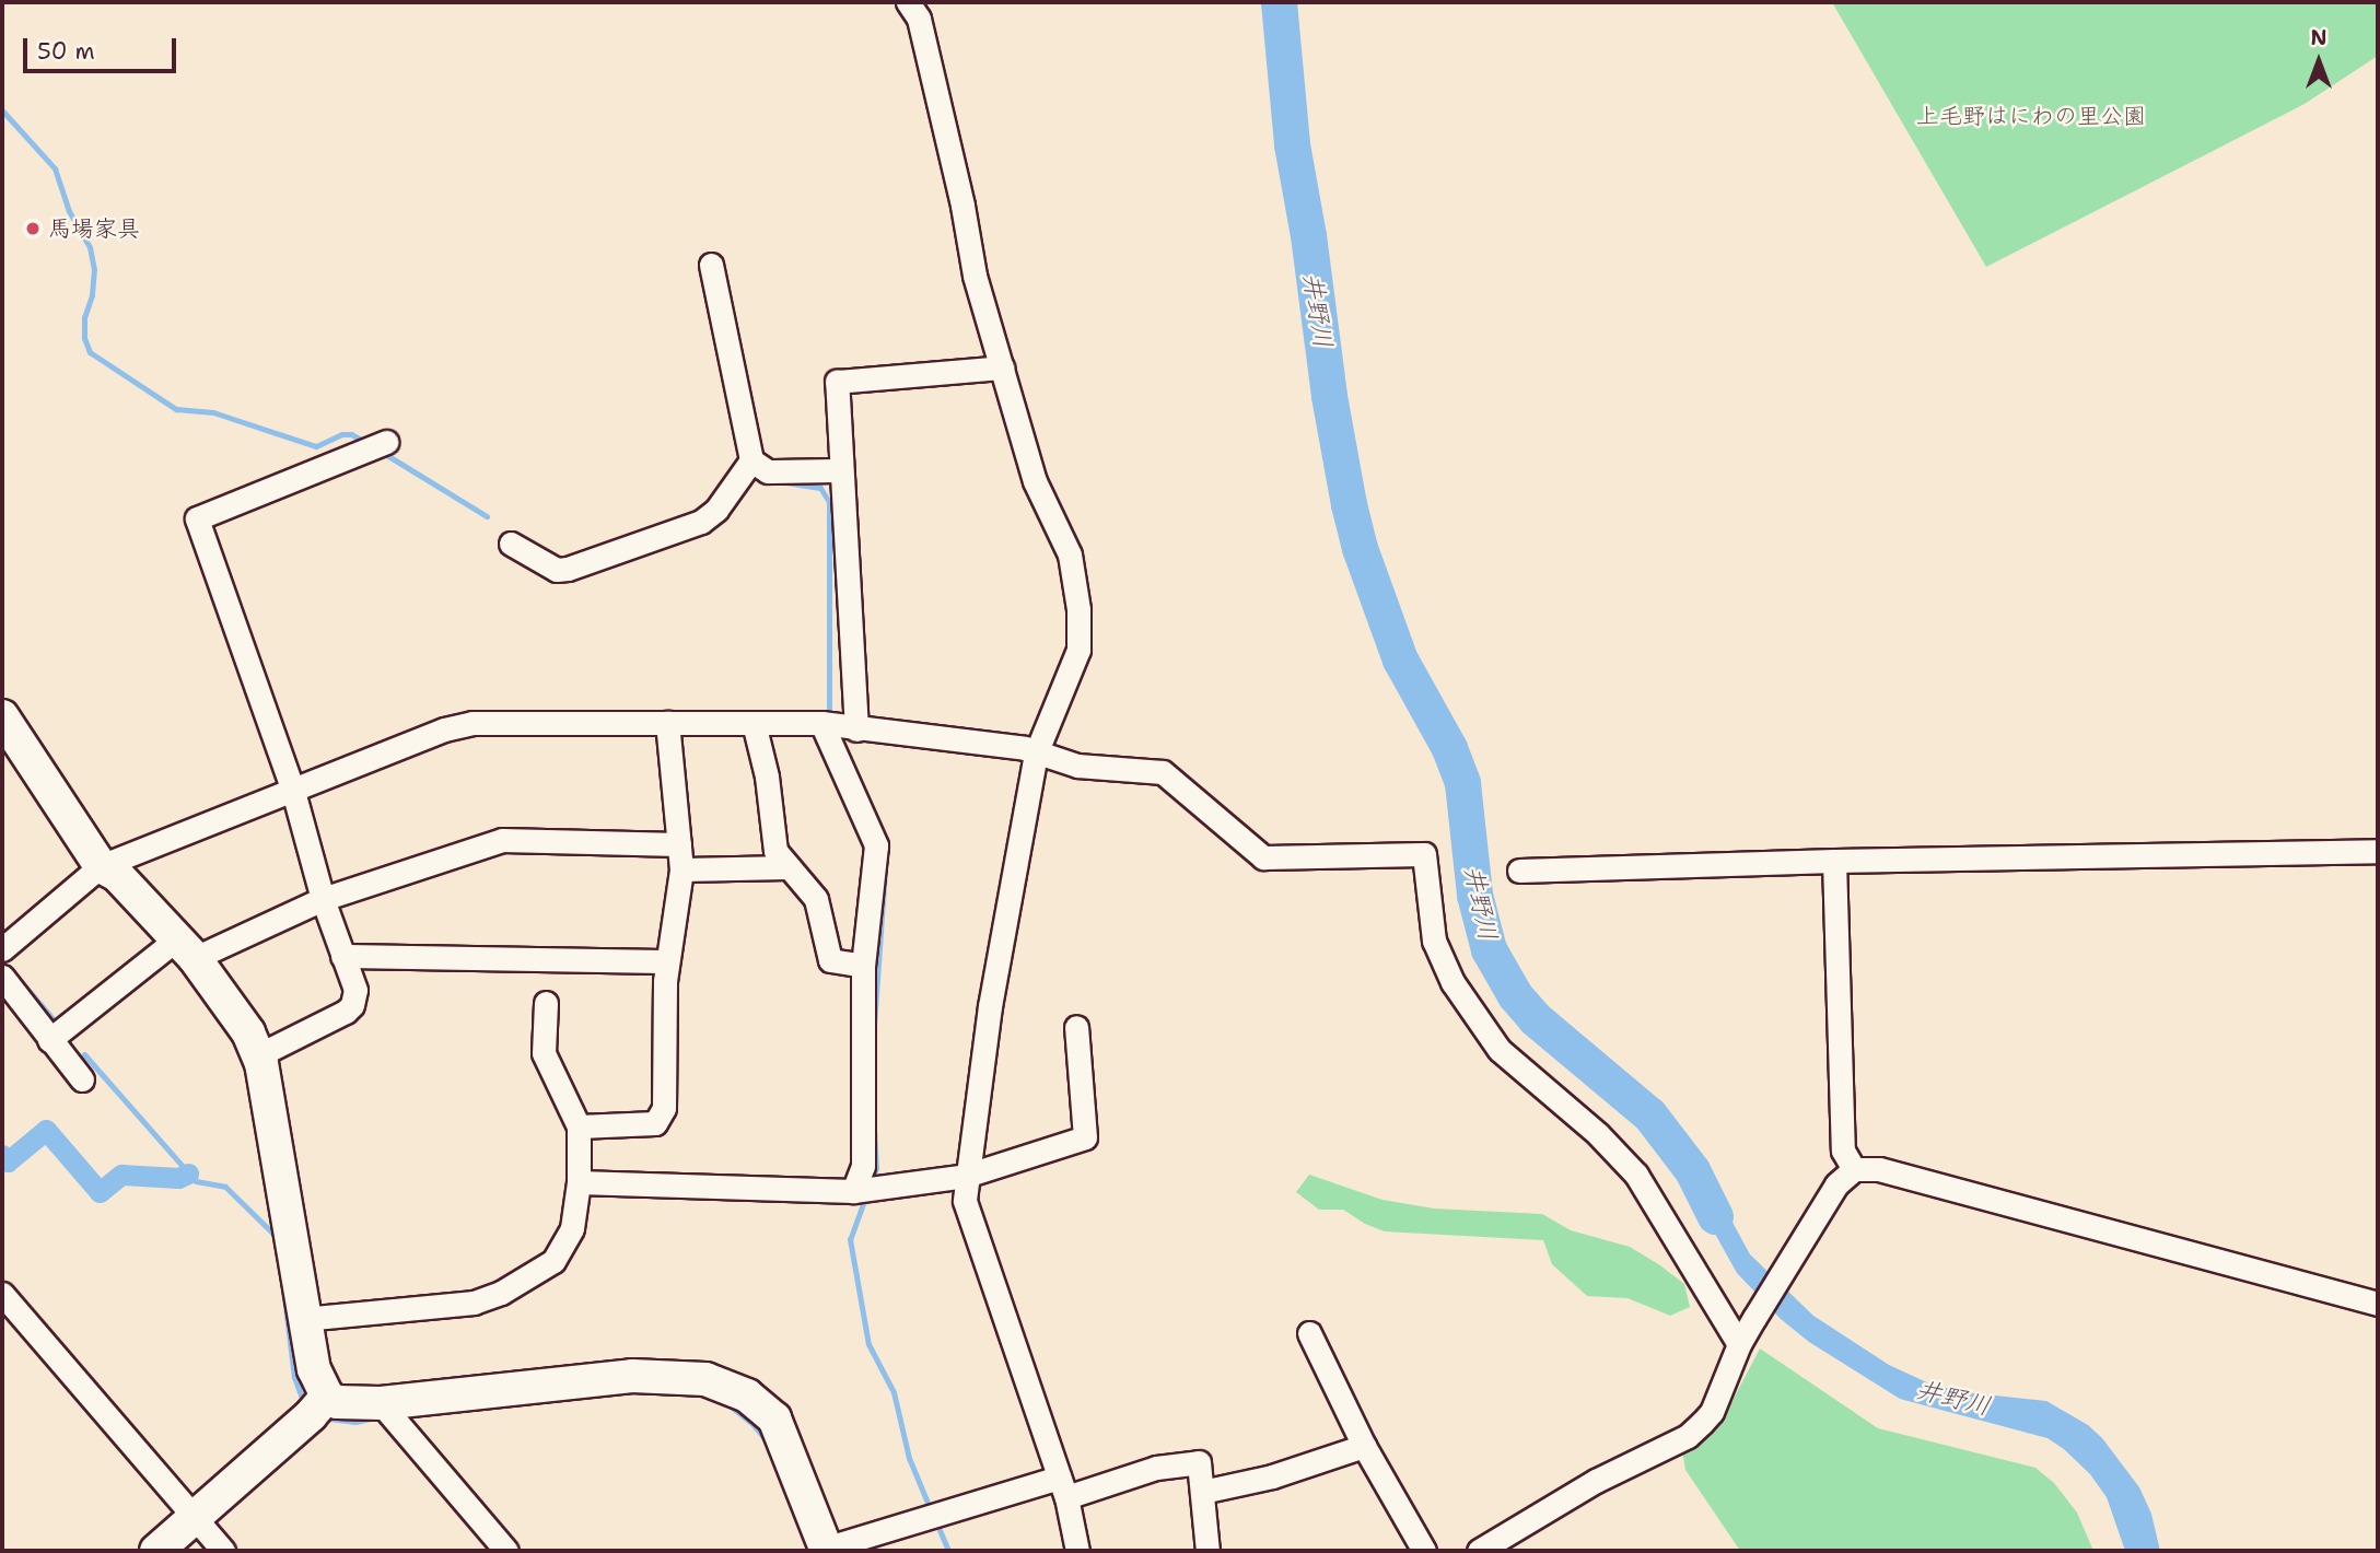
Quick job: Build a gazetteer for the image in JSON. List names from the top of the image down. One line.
{"water":["井野川"],"parks":["上毛野はにわの里公園"],"places":["馬場家具"],"scale_bar":"50 m","north":"top"}
